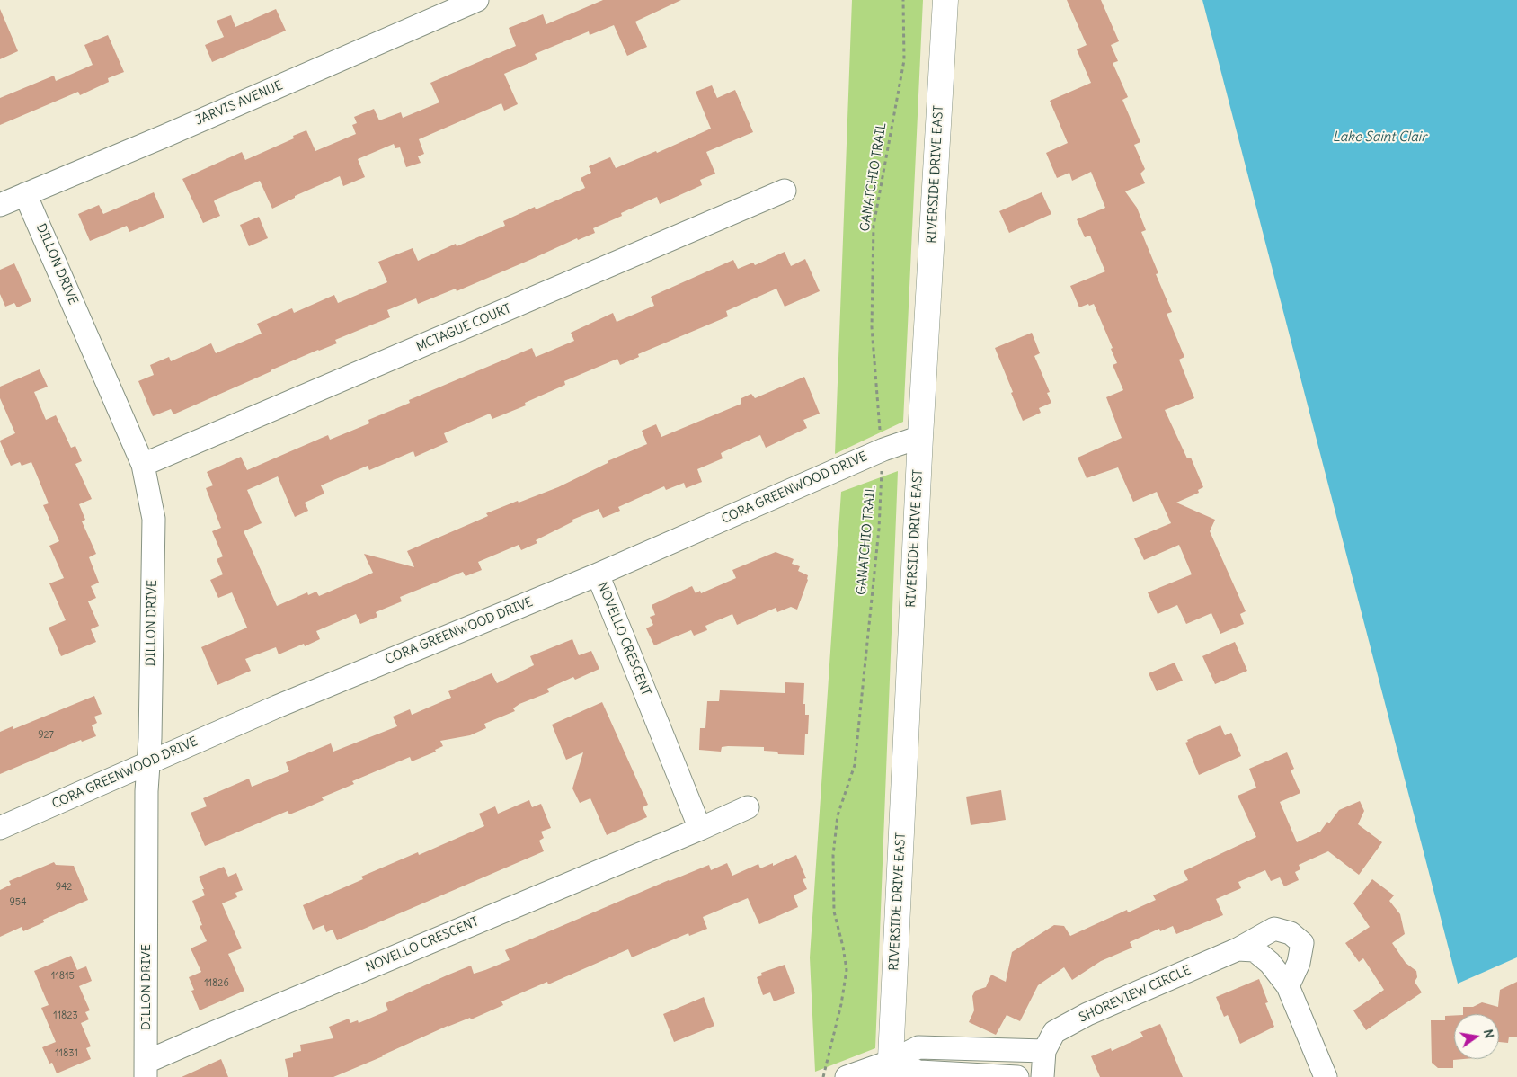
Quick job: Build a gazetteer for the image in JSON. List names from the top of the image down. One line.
{"streets":{"main road":["RIVERSIDE DRIVE EAST"],"street":["JARVIS AVENUE","DILLON DRIVE","MCTAGUE COURT","CORA GREENWOOD DRIVE","NOVELLO CRESCENT","SHOREVIEW CIRCLE"],"path":["GANATCHIO TRAIL"]},"crossings":[["JARVIS AVENUE","DILLON DRIVE"],["RIVERSIDE DRIVE EAST","CORA GREENWOOD DRIVE"],["GANATCHIO TRAIL","CORA GREENWOOD DRIVE"],["DILLON DRIVE","MCTAGUE COURT"],["DILLON DRIVE","CORA GREENWOOD DRIVE"],["DILLON DRIVE","NOVELLO CRESCENT"],["CORA GREENWOOD DRIVE","NOVELLO CRESCENT"]],"water":["Lake Saint Clair"],"house_numbers":["927","942","954","11815","11826","11823","11831"],"north":"right"}
